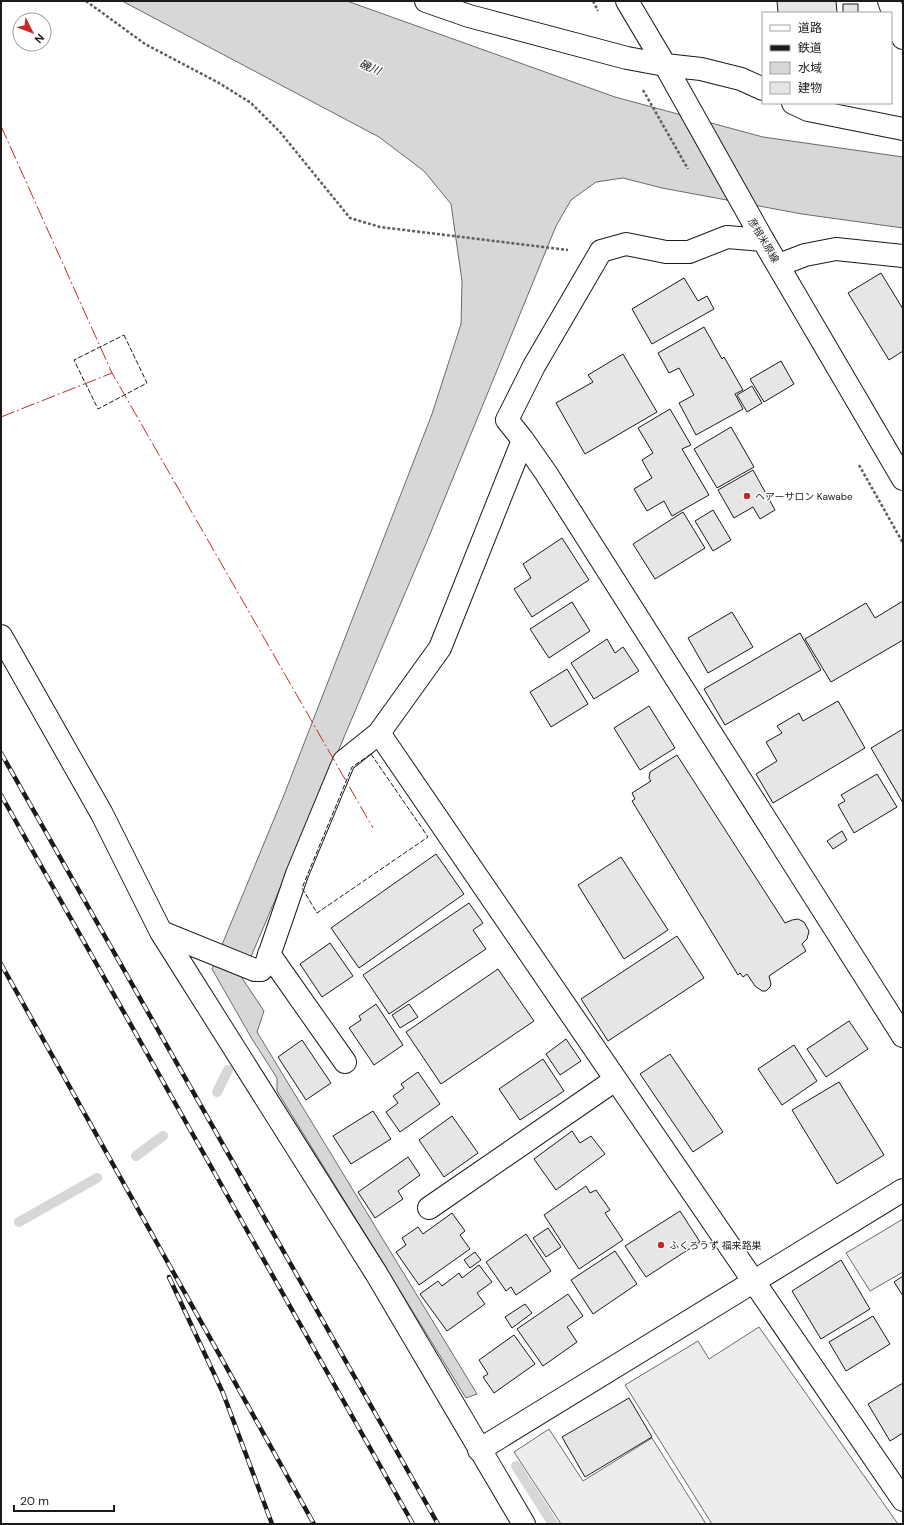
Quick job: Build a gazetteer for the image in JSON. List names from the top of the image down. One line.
{"streets":{"street":["彦根米原線"]},"water":["磯川"],"places":["ヘアーサロン Kawabe","ふくろうず 福来路巣"],"legend":["道路","鉄道","水域","建物"],"scale_bar":"20 m","north":"bottom right"}
